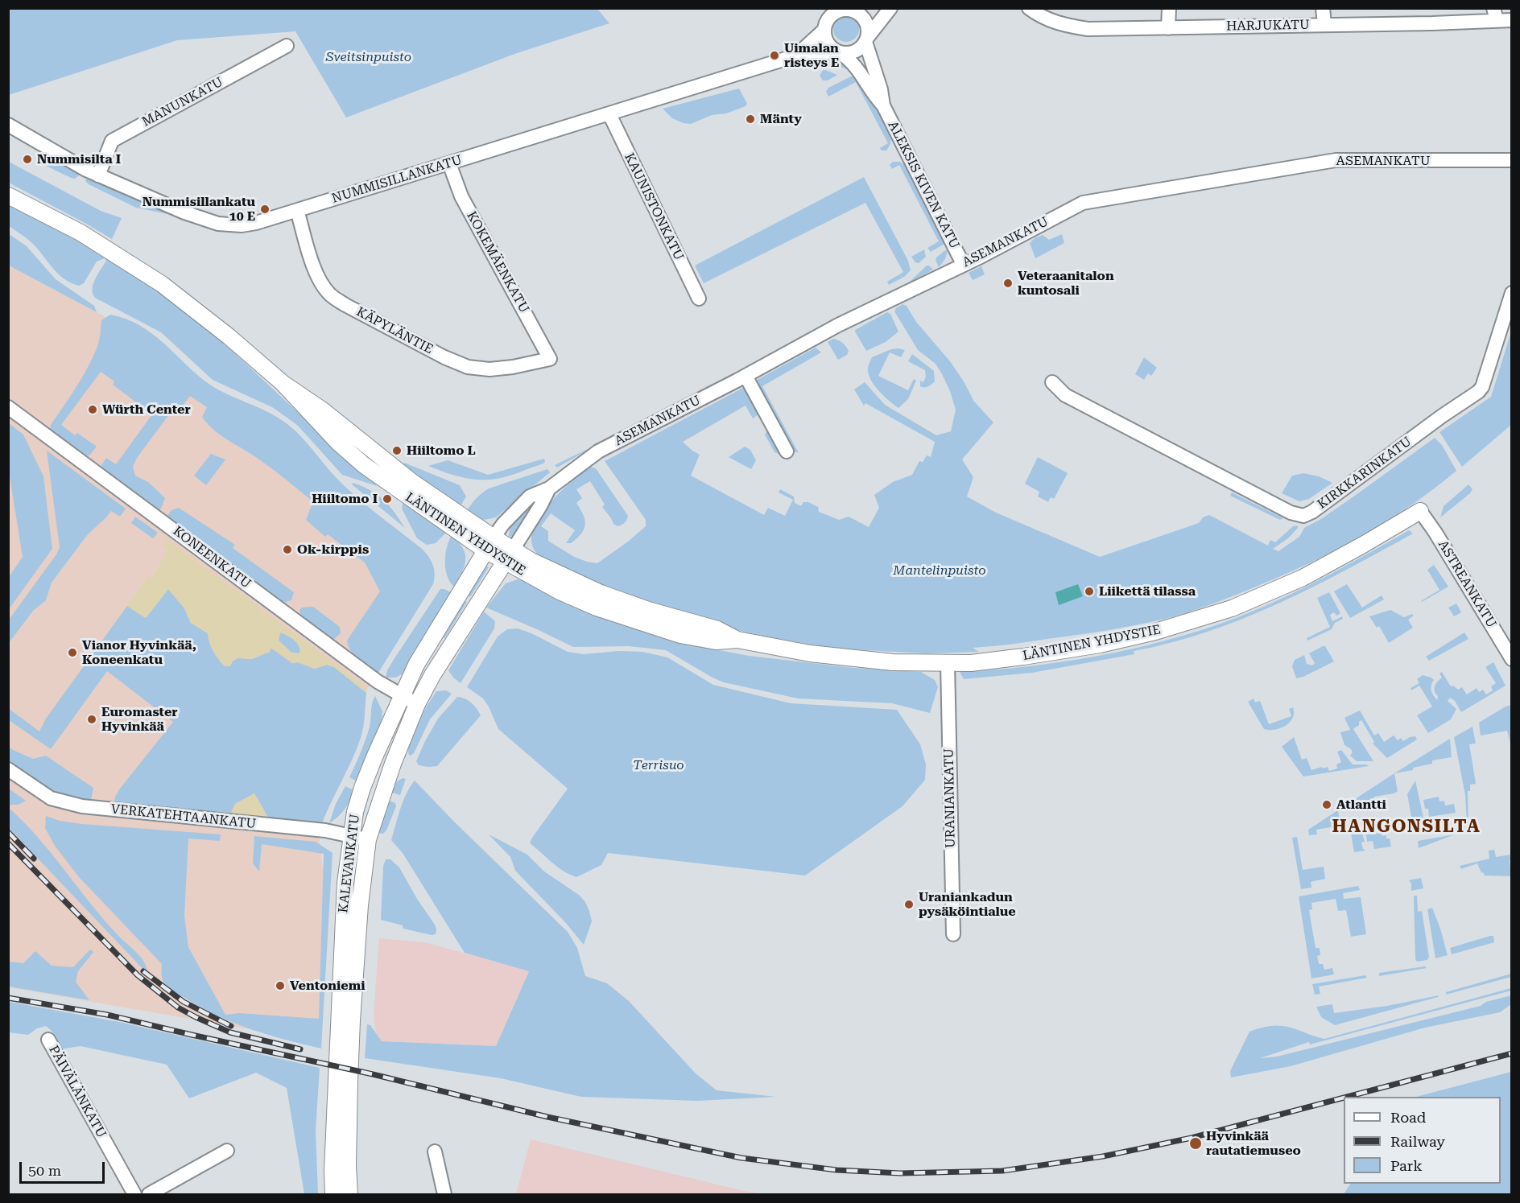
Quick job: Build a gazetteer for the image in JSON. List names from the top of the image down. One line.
{"streets":{"main road":["LÄNTINEN YHDYSTIE","KALEVANKATU"],"street":["HARJUKATU","MANUNKATU","ASEMANKATU","NUMMISILLANKATU","ALEKSIS KIVEN KATU","KAUNISTONKATU","KOKEMÄENKATU","KÄPYLÄNTIE","KIRKKARINKATU","KONEENKATU","ASTREANKATU","URANIANKATU","VERKATEHTAANKATU","PÄIVÄLÄNKATU"]},"crossings":[["MANUNKATU","NUMMISILLANKATU"],["ASEMANKATU","ALEKSIS KIVEN KATU"],["ASEMANKATU","LÄNTINEN YHDYSTIE"],["ASEMANKATU","KALEVANKATU"],["NUMMISILLANKATU","ALEKSIS KIVEN KATU"],["NUMMISILLANKATU","KAUNISTONKATU"],["NUMMISILLANKATU","KOKEMÄENKATU"],["NUMMISILLANKATU","KÄPYLÄNTIE"],["KOKEMÄENKATU","KÄPYLÄNTIE"],["LÄNTINEN YHDYSTIE","ASTREANKATU"],["LÄNTINEN YHDYSTIE","URANIANKATU"],["LÄNTINEN YHDYSTIE","KALEVANKATU"],["KONEENKATU","KALEVANKATU"],["VERKATEHTAANKATU","KALEVANKATU"]],"districts":["HANGONSILTA"],"parks":["Sveitsinpuisto","Mantelinpuisto","Terrisuo"],"places":["Uimalan risteys E","Mänty","Nummisilta I","Nummisillankatu 10 E","Veteraanitalon kuntosali","Würth Center","Hiiltomo L","Hiiltomo I","Ok-kirppis","Liikettä tilassa","Vianor Hyvinkää, Koneenkatu","Euromaster Hyvinkää","Atlantti","Uraniankadun pysäköintialue","Ventoniemi","Hyvinkää rautatiemuseo"],"legend":["Road","Railway","Park"],"scale_bar":"50 m"}
